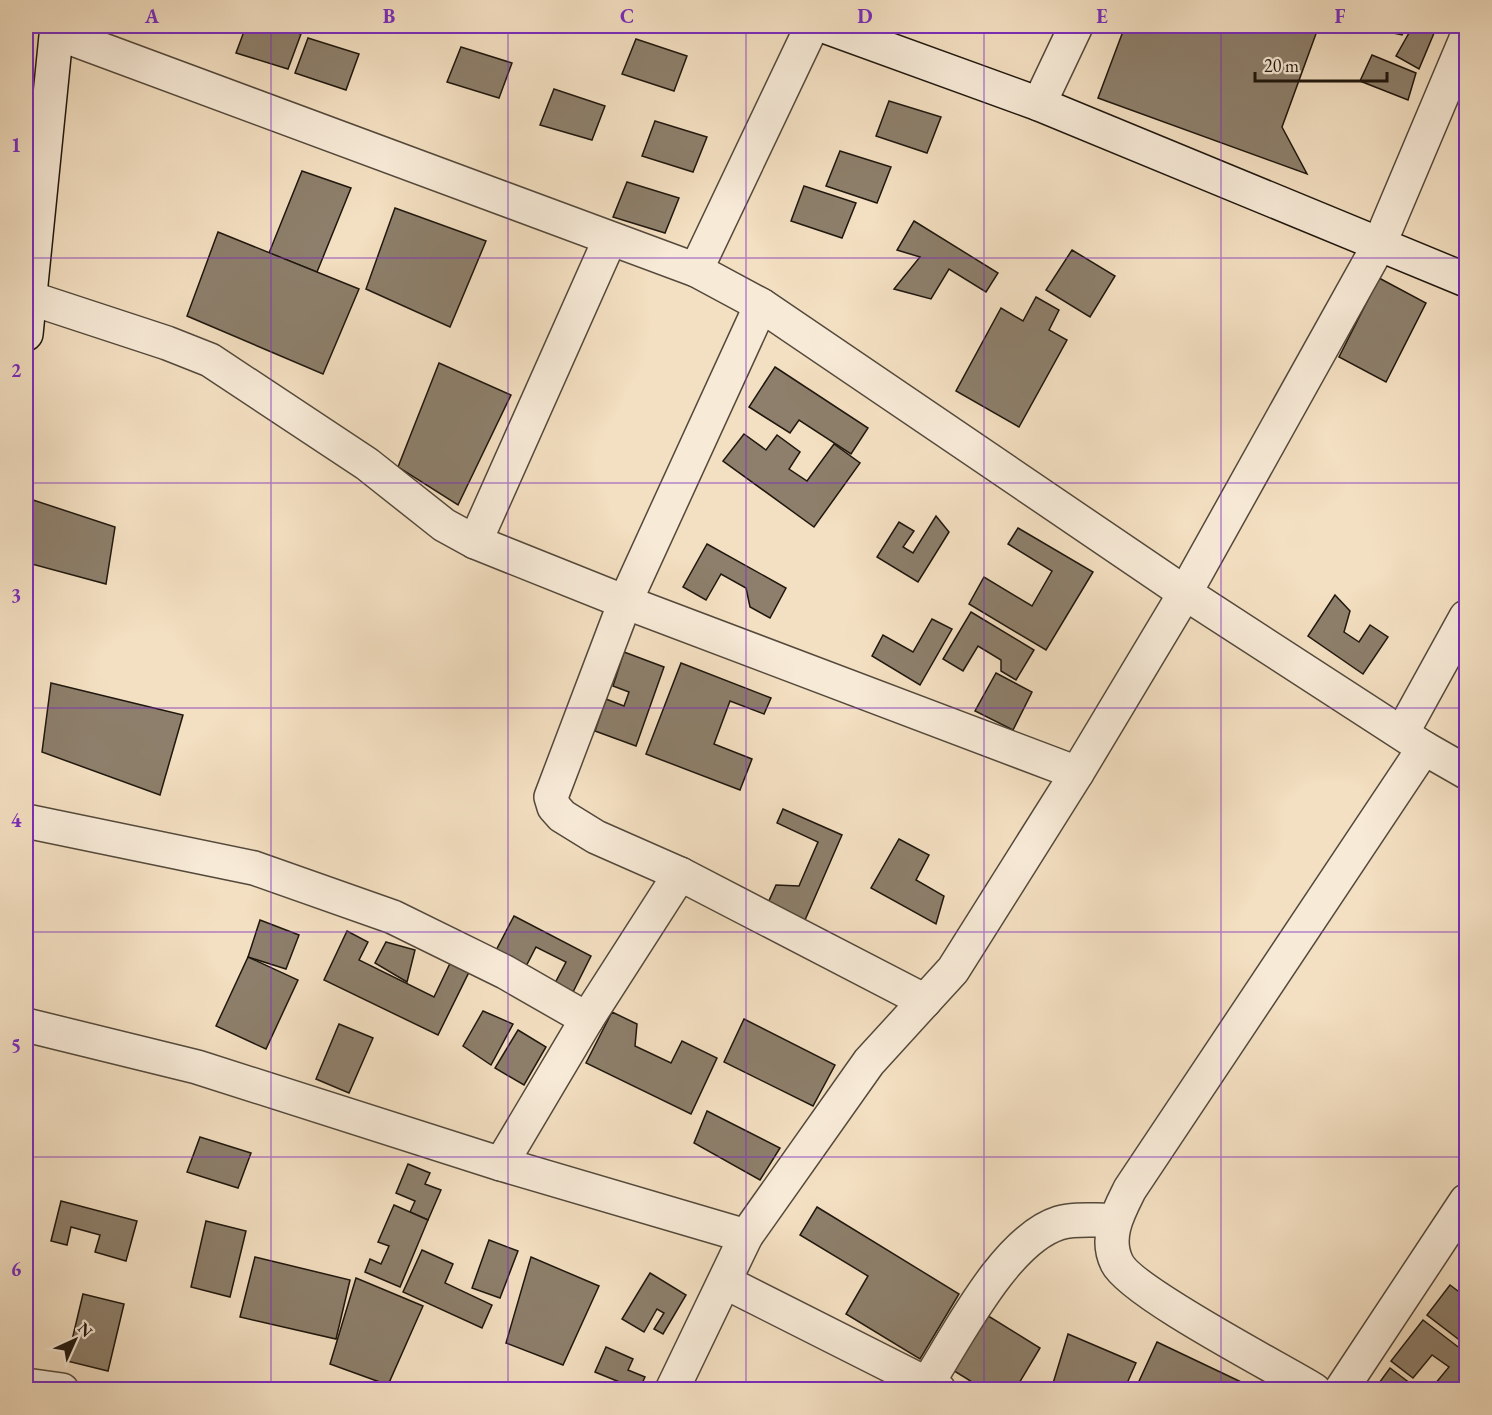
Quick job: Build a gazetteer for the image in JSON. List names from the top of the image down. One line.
{"scale_bar":"20 m","north":"top right","grid":{"columns":["A","B","C","D","E","F"],"rows":["1","2","3","4","5","6"]}}
